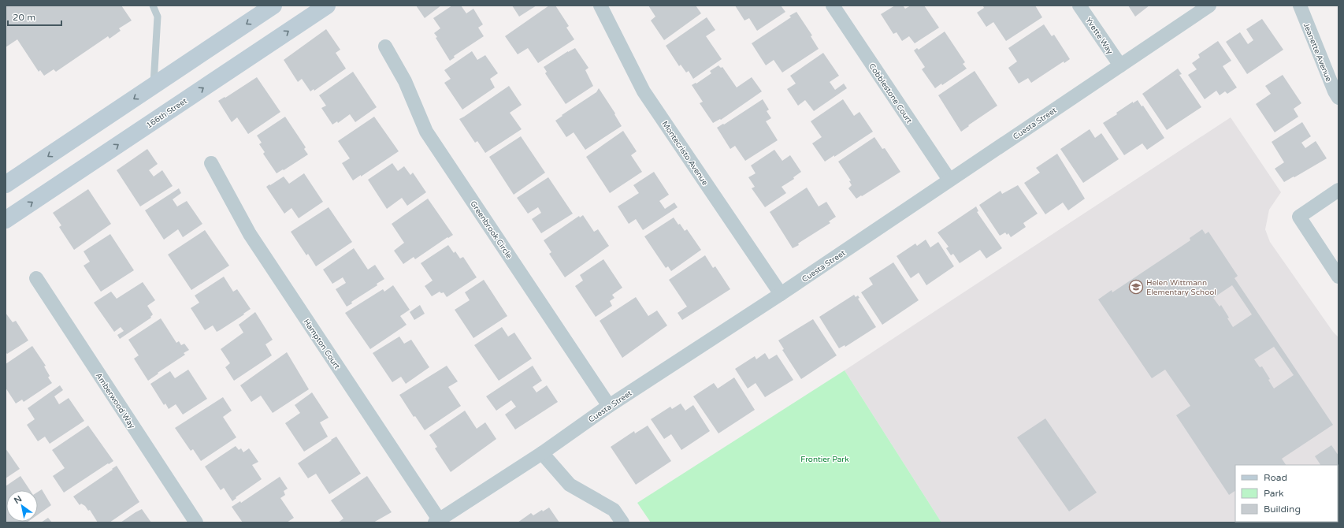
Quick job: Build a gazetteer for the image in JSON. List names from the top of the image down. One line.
{"streets":{"street":["Yvette Way","Jeanette Avenue","Cobblestone Court","166th Street","Cuesta Street","Montecristo Avenue","Greenbrook Circle","Hampton Court","Amberwood Way"]},"crossings":[["Yvette Way","Cuesta Street"],["Cobblestone Court","Cuesta Street"],["Cuesta Street","Montecristo Avenue"],["Cuesta Street","Greenbrook Circle"],["Cuesta Street","Hampton Court"]],"parks":["Frontier Park"],"places":{"school or university":["Helen Wittmann Elementary School"]},"legend":["Road","Park","Building"],"scale_bar":"20 m","north":"top left"}
